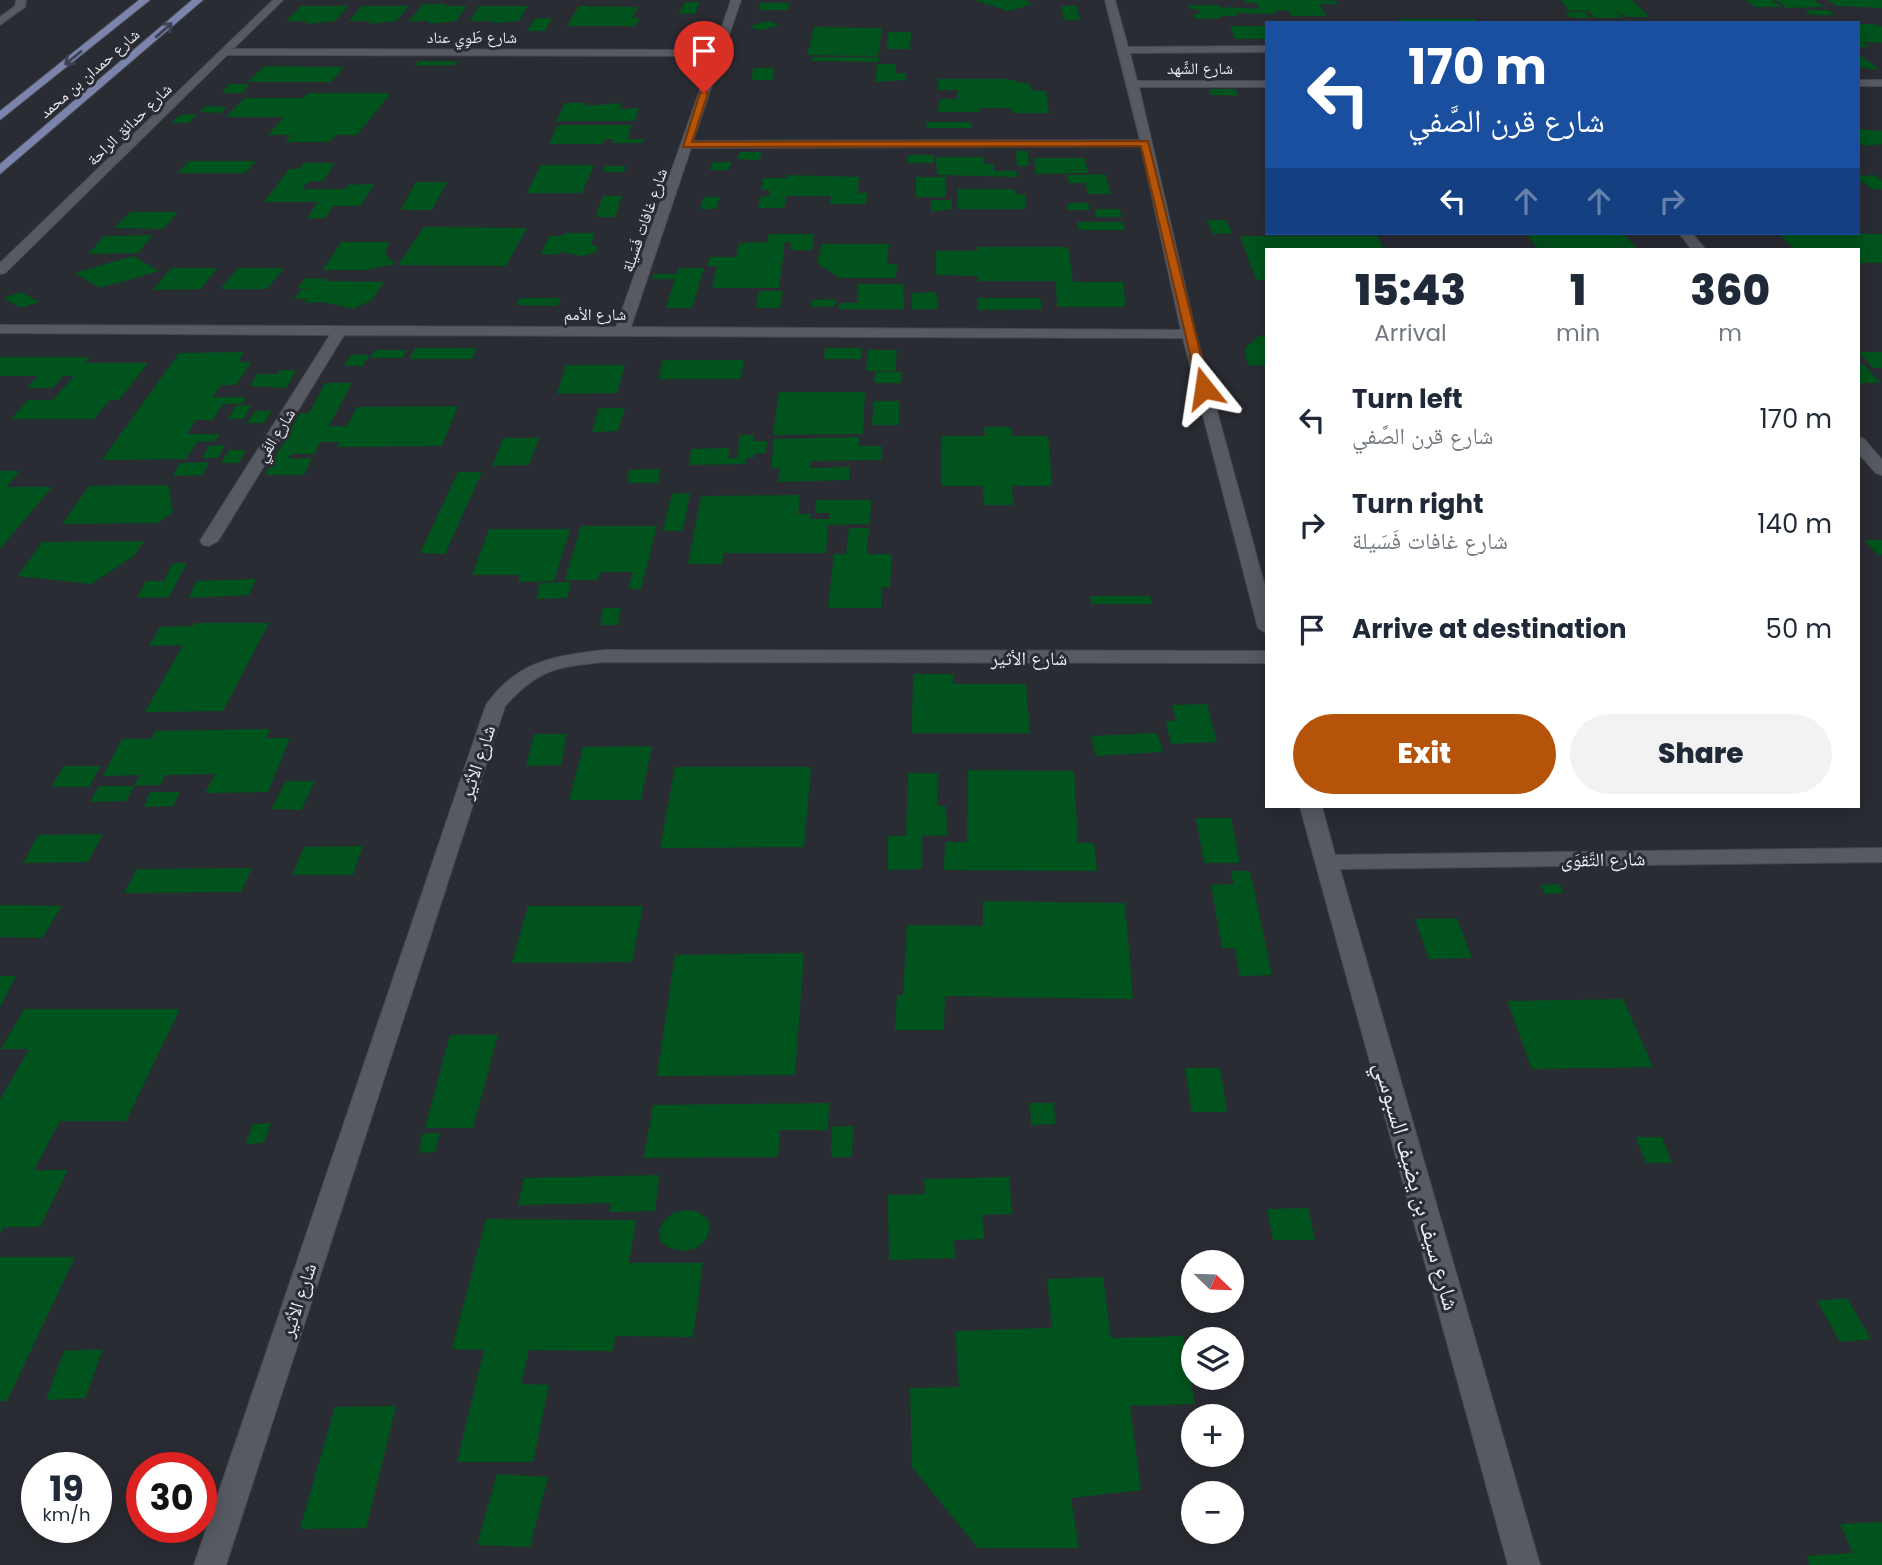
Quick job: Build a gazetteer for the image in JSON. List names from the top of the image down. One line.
{"streets":{"main road":["شارع حمدان بن محمد"],"street":["شارع طَوِي عناد","شارع الشَّهد","شارع حدائق الراحة","شارع غافات فَسَيلة","شارع الأمم","شارع الفَي","شارع الأثير","شارع التَّقوَى","شارع سيف بن يضيف السبوسي"]},"crossings":[["شارع طَوِي عناد","شارع حدائق الراحة"],["شارع طَوِي عناد","شارع غافات فَسَيلة"],["شارع غافات فَسَيلة","شارع الأمم"],["شارع الأمم","شارع الفَي"],["شارع التَّقوَى","شارع سيف بن يضيف السبوسي"]],"north":"bottom right","page":{"turn":["170 m","شارع قرن الصَّفي"],"eta":["15:43","Arrival","1","min","360","m"],"list":[{"name":"Turn left","note":"شارع قرن الصَّفي","value":"170 m"},{"name":"Turn right","note":"شارع غافات فَسَيلة","value":"140 m"},{"name":"Arrive at destination","value":"50 m"}],"buttons":["Exit","Share"],"map_buttons":["+","−"],"speed":"19 km/h","limit":"30"}}
